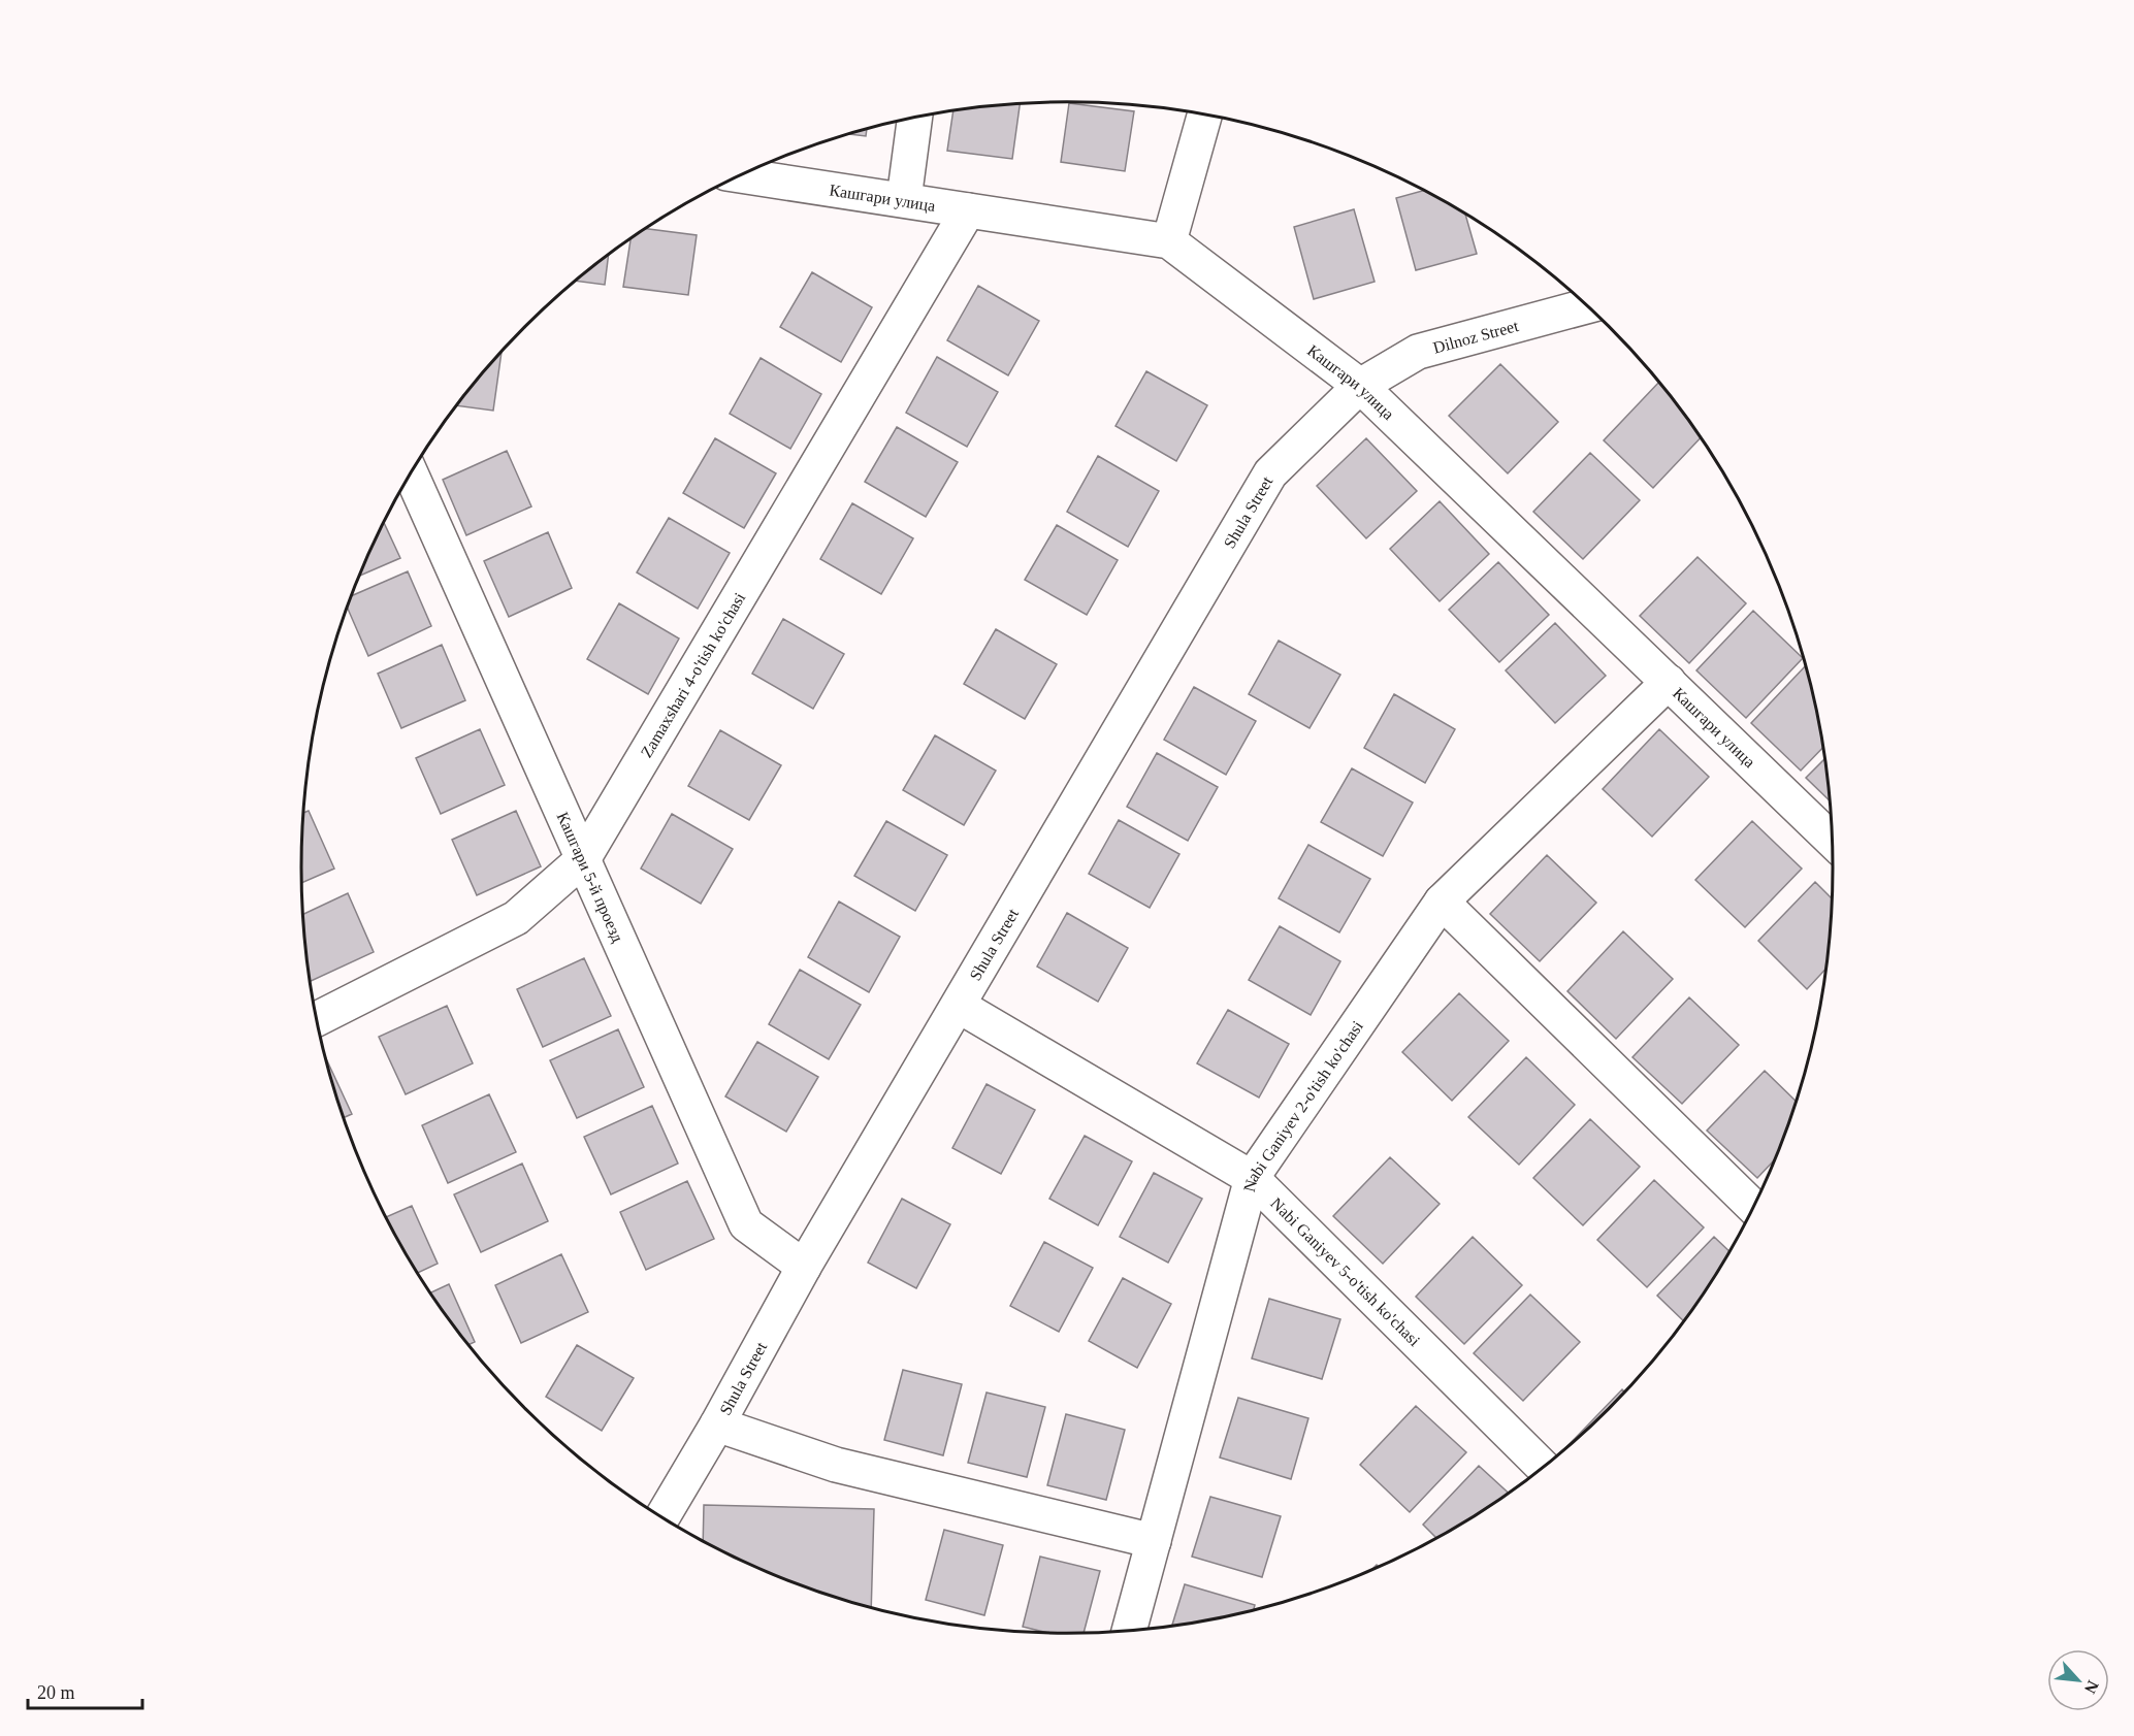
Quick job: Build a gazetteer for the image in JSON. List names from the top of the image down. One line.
{"streets":{"street":["Кашгари улица","Dilnoz Street","Shula Street","Zamaxshari 4-o'tish ko'chasi","Кашгари 5-й проезд","Nabi Ganiyev 2-o'tish ko'chasi","Nabi Ganiyev 5-o'tish ko'chasi"]},"crossings":[["Кашгари улица","Dilnoz Street"],["Кашгари улица","Shula Street"],["Кашгари улица","Zamaxshari 4-o'tish ko'chasi"],["Кашгари улица","Nabi Ganiyev 2-o'tish ko'chasi"],["Dilnoz Street","Shula Street"],["Shula Street","Кашгари 5-й проезд"],["Shula Street","Nabi Ganiyev 5-o'tish ko'chasi"],["Zamaxshari 4-o'tish ko'chasi","Кашгари 5-й проезд"],["Nabi Ganiyev 2-o'tish ko'chasi","Nabi Ganiyev 5-o'tish ko'chasi"]],"scale_bar":"20 m","north":"bottom right"}
